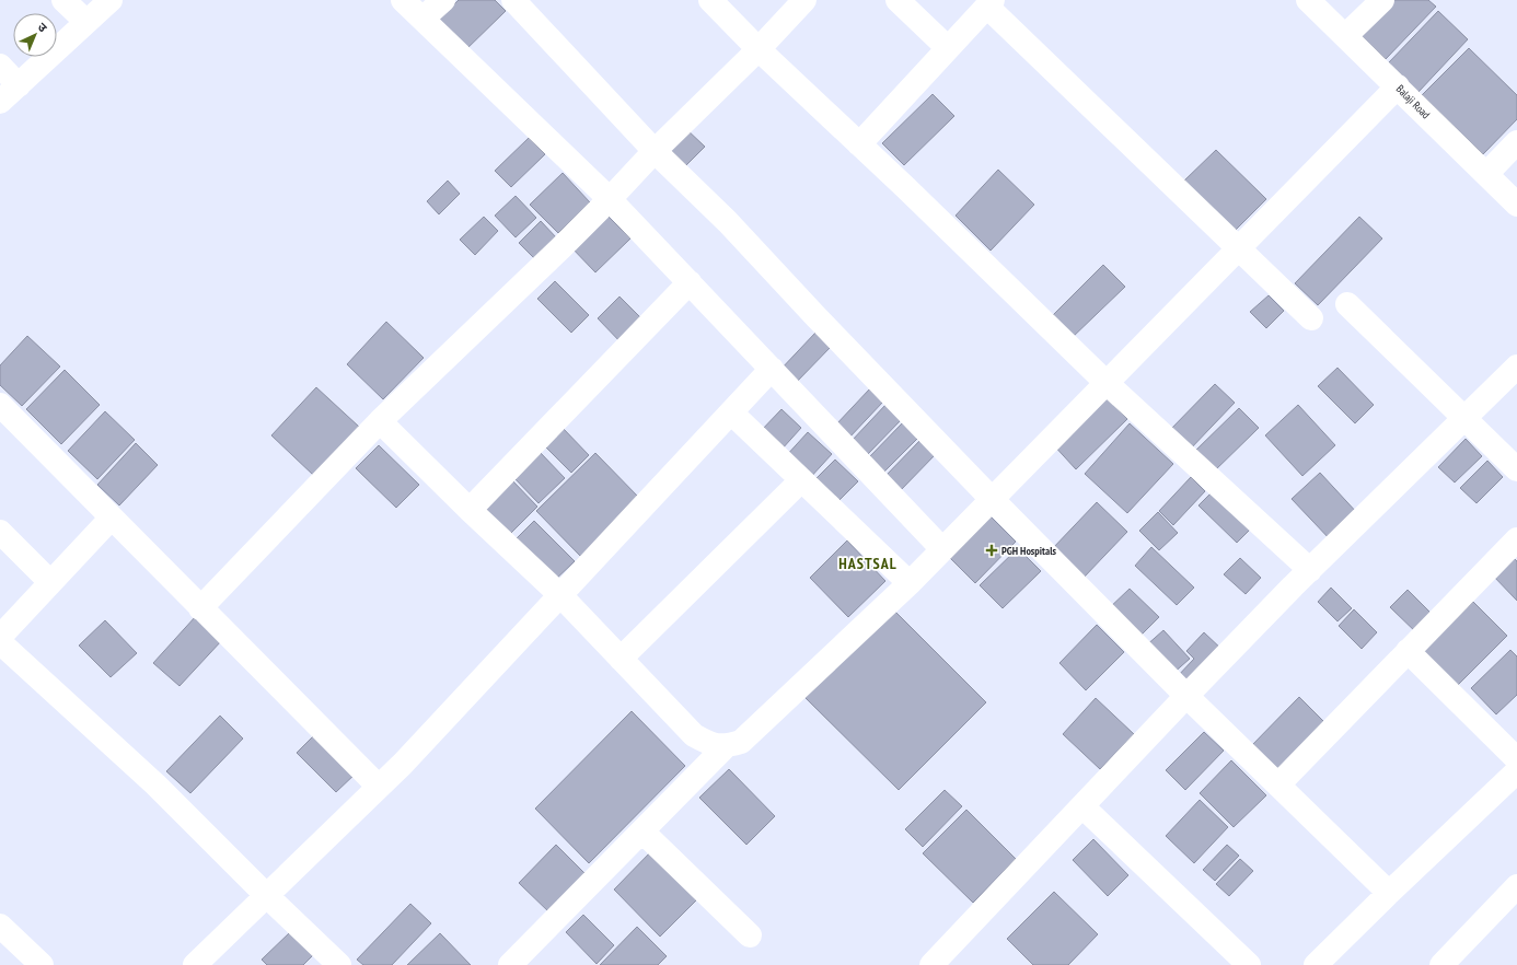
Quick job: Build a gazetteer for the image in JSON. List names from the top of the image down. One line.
{"streets":{"street":["Balaji Road"]},"districts":["HASTSAL"],"places":{"health":["PGH Hospitals"]},"north":"top right"}
